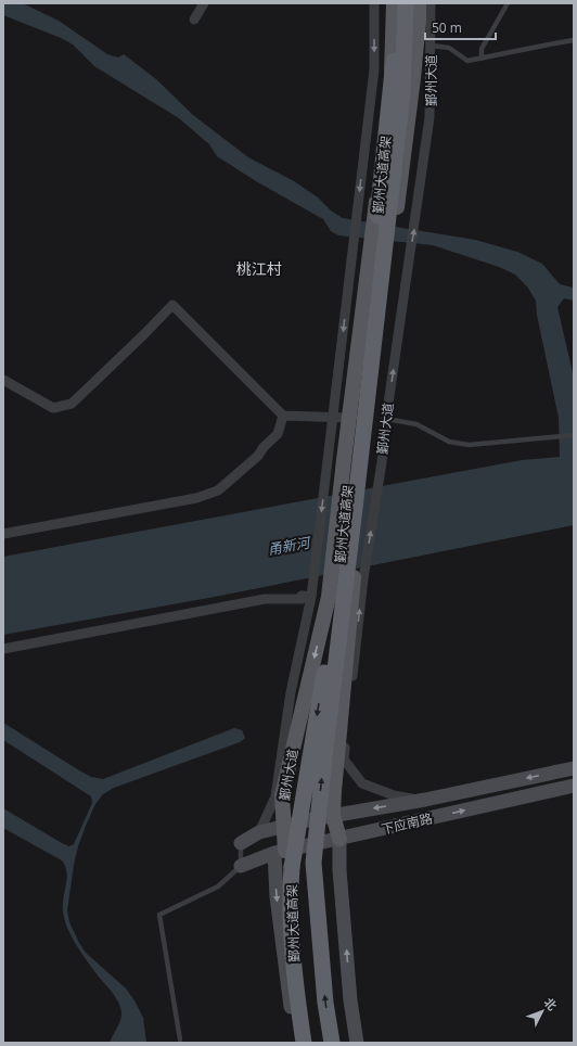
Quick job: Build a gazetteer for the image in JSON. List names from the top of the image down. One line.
{"streets":{"highway":["鄞州大道高架"],"main road":["鄞州大道","下应南路"]},"crossings":[["鄞州大道","下应南路"]],"districts":["桃江村"],"water":["甬新河"],"scale_bar":"50 m","north":"top right"}
